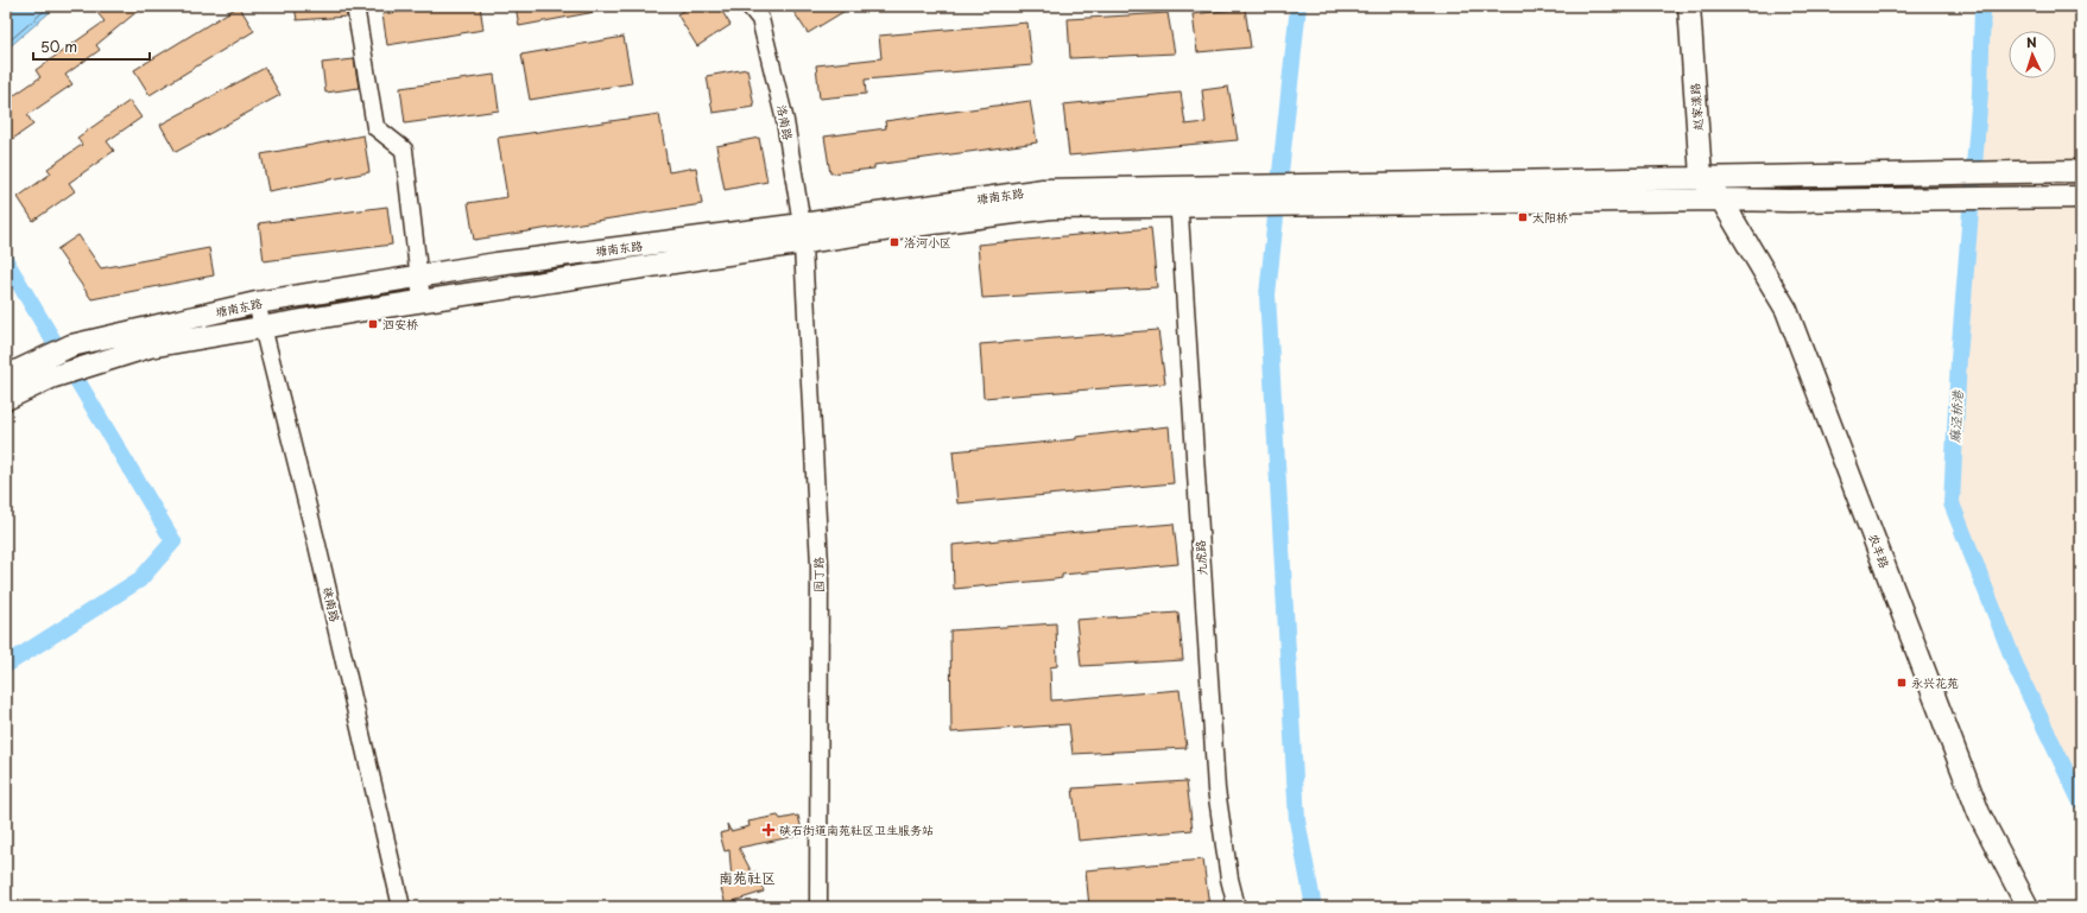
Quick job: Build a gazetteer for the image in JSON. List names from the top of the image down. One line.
{"streets":{"main road":["赵家漾路","塘南东路","农丰路"],"street":["洛南路","九虎路","园丁路","硖南路"]},"crossings":[["洛南路","塘南东路"],["洛南路","园丁路"],["塘南东路","九虎路"],["塘南东路","园丁路"],["塘南东路","硖南路"]],"districts":["南苑社区"],"water":["麻泾桥港"],"places":{"transit":["太阳桥","洛河小区","泗安桥","永兴花苑"],"health":["硖石街道南苑社区卫生服务站"]},"scale_bar":"50 m","north":"top"}
